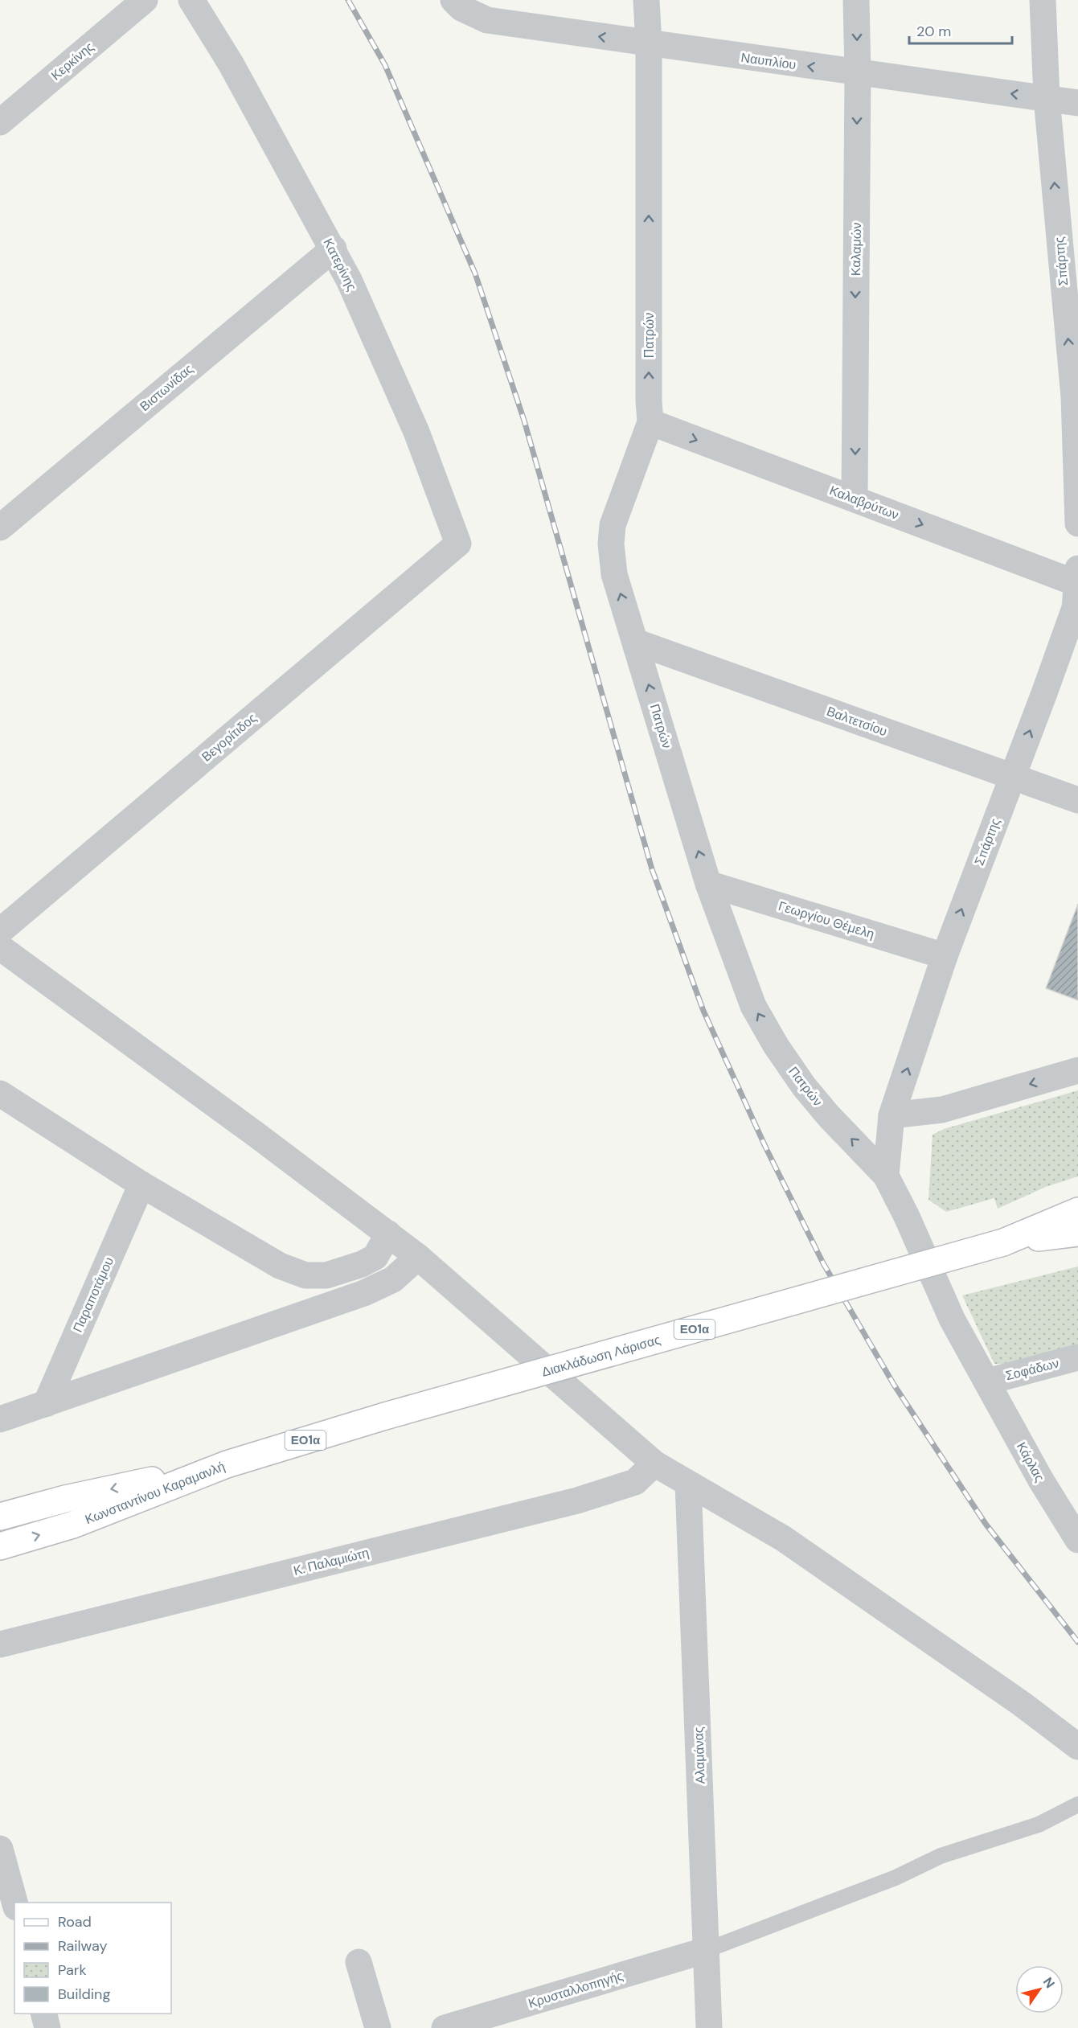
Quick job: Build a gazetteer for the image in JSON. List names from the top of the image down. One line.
{"streets":{"main road":["ΕΟ1α","Διακλάδωση Λάρισας","Κωνσταντίνου Καραμανλή"],"street":["Κερκίνης","Ναυπλίου","Καλαμών","Σπάρτης","Κατερίνης","Πατρών","Βιστωνίδας","Καλαβρύτων","Βαλτετσίου","Βεγορίτιδος","Γεωργίου Θέμελη","Παραποτάμου","Σοφάδων","Κάρλας","Κ. Παλαμιώτη","Αλαμάνας","Κρυσταλλοπηγής"]},"crossings":[["Ναυπλίου","Καλαμών"],["Ναυπλίου","Σπάρτης"],["Ναυπλίου","Πατρών"],["Καλαμών","Καλαβρύτων"],["Σπάρτης","Πατρών"],["Σπάρτης","Καλαβρύτων"],["Σπάρτης","Βαλτετσίου"],["Σπάρτης","Γεωργίου Θέμελη"],["Κατερίνης","Βιστωνίδας"],["Κατερίνης","Βεγορίτιδος"],["Πατρών","Καλαβρύτων"],["Πατρών","Βαλτετσίου"],["Πατρών","Γεωργίου Θέμελη"],["Πατρών","Σοφάδων"],["Πατρών","Κάρλας"],["Διακλάδωση Λάρισας","Κωνσταντίνου Καραμανλή"],["Σοφάδων","Κάρλας"],["Αλαμάνας","Κρυσταλλοπηγής"]],"one_way":["Ναυπλίου","Καλαμών","Σπάρτης","Πατρών","Καλαβρύτων"],"legend":["Road","Railway","Park","Building"],"scale_bar":"20 m","north":"top right"}
